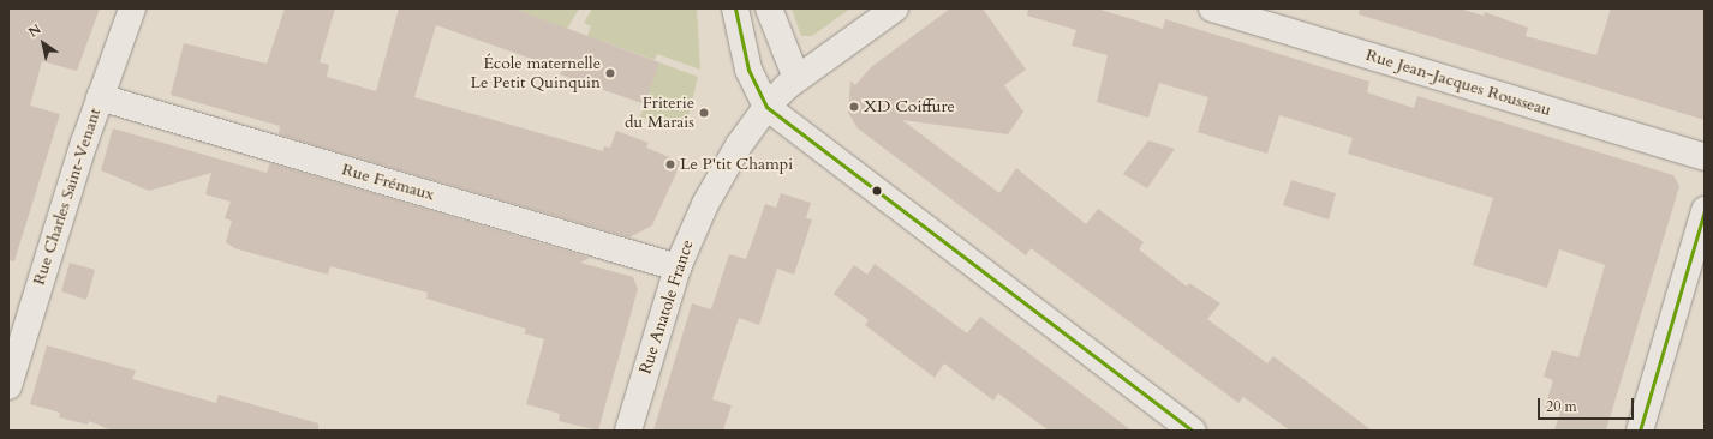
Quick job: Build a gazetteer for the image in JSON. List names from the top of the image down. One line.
{"streets":{"street":["Rue Jean-Jacques Rousseau","Rue Frémaux","Rue Charles Saint-Venant","Rue Anatole France"]},"crossings":[["Rue Frémaux","Rue Charles Saint-Venant"],["Rue Frémaux","Rue Anatole France"]],"places":["École maternelle Le Petit Quinquin","XD Coiffure","Friterie du Marais","Le P'tit Champi"],"scale_bar":"20 m","north":"top left"}
